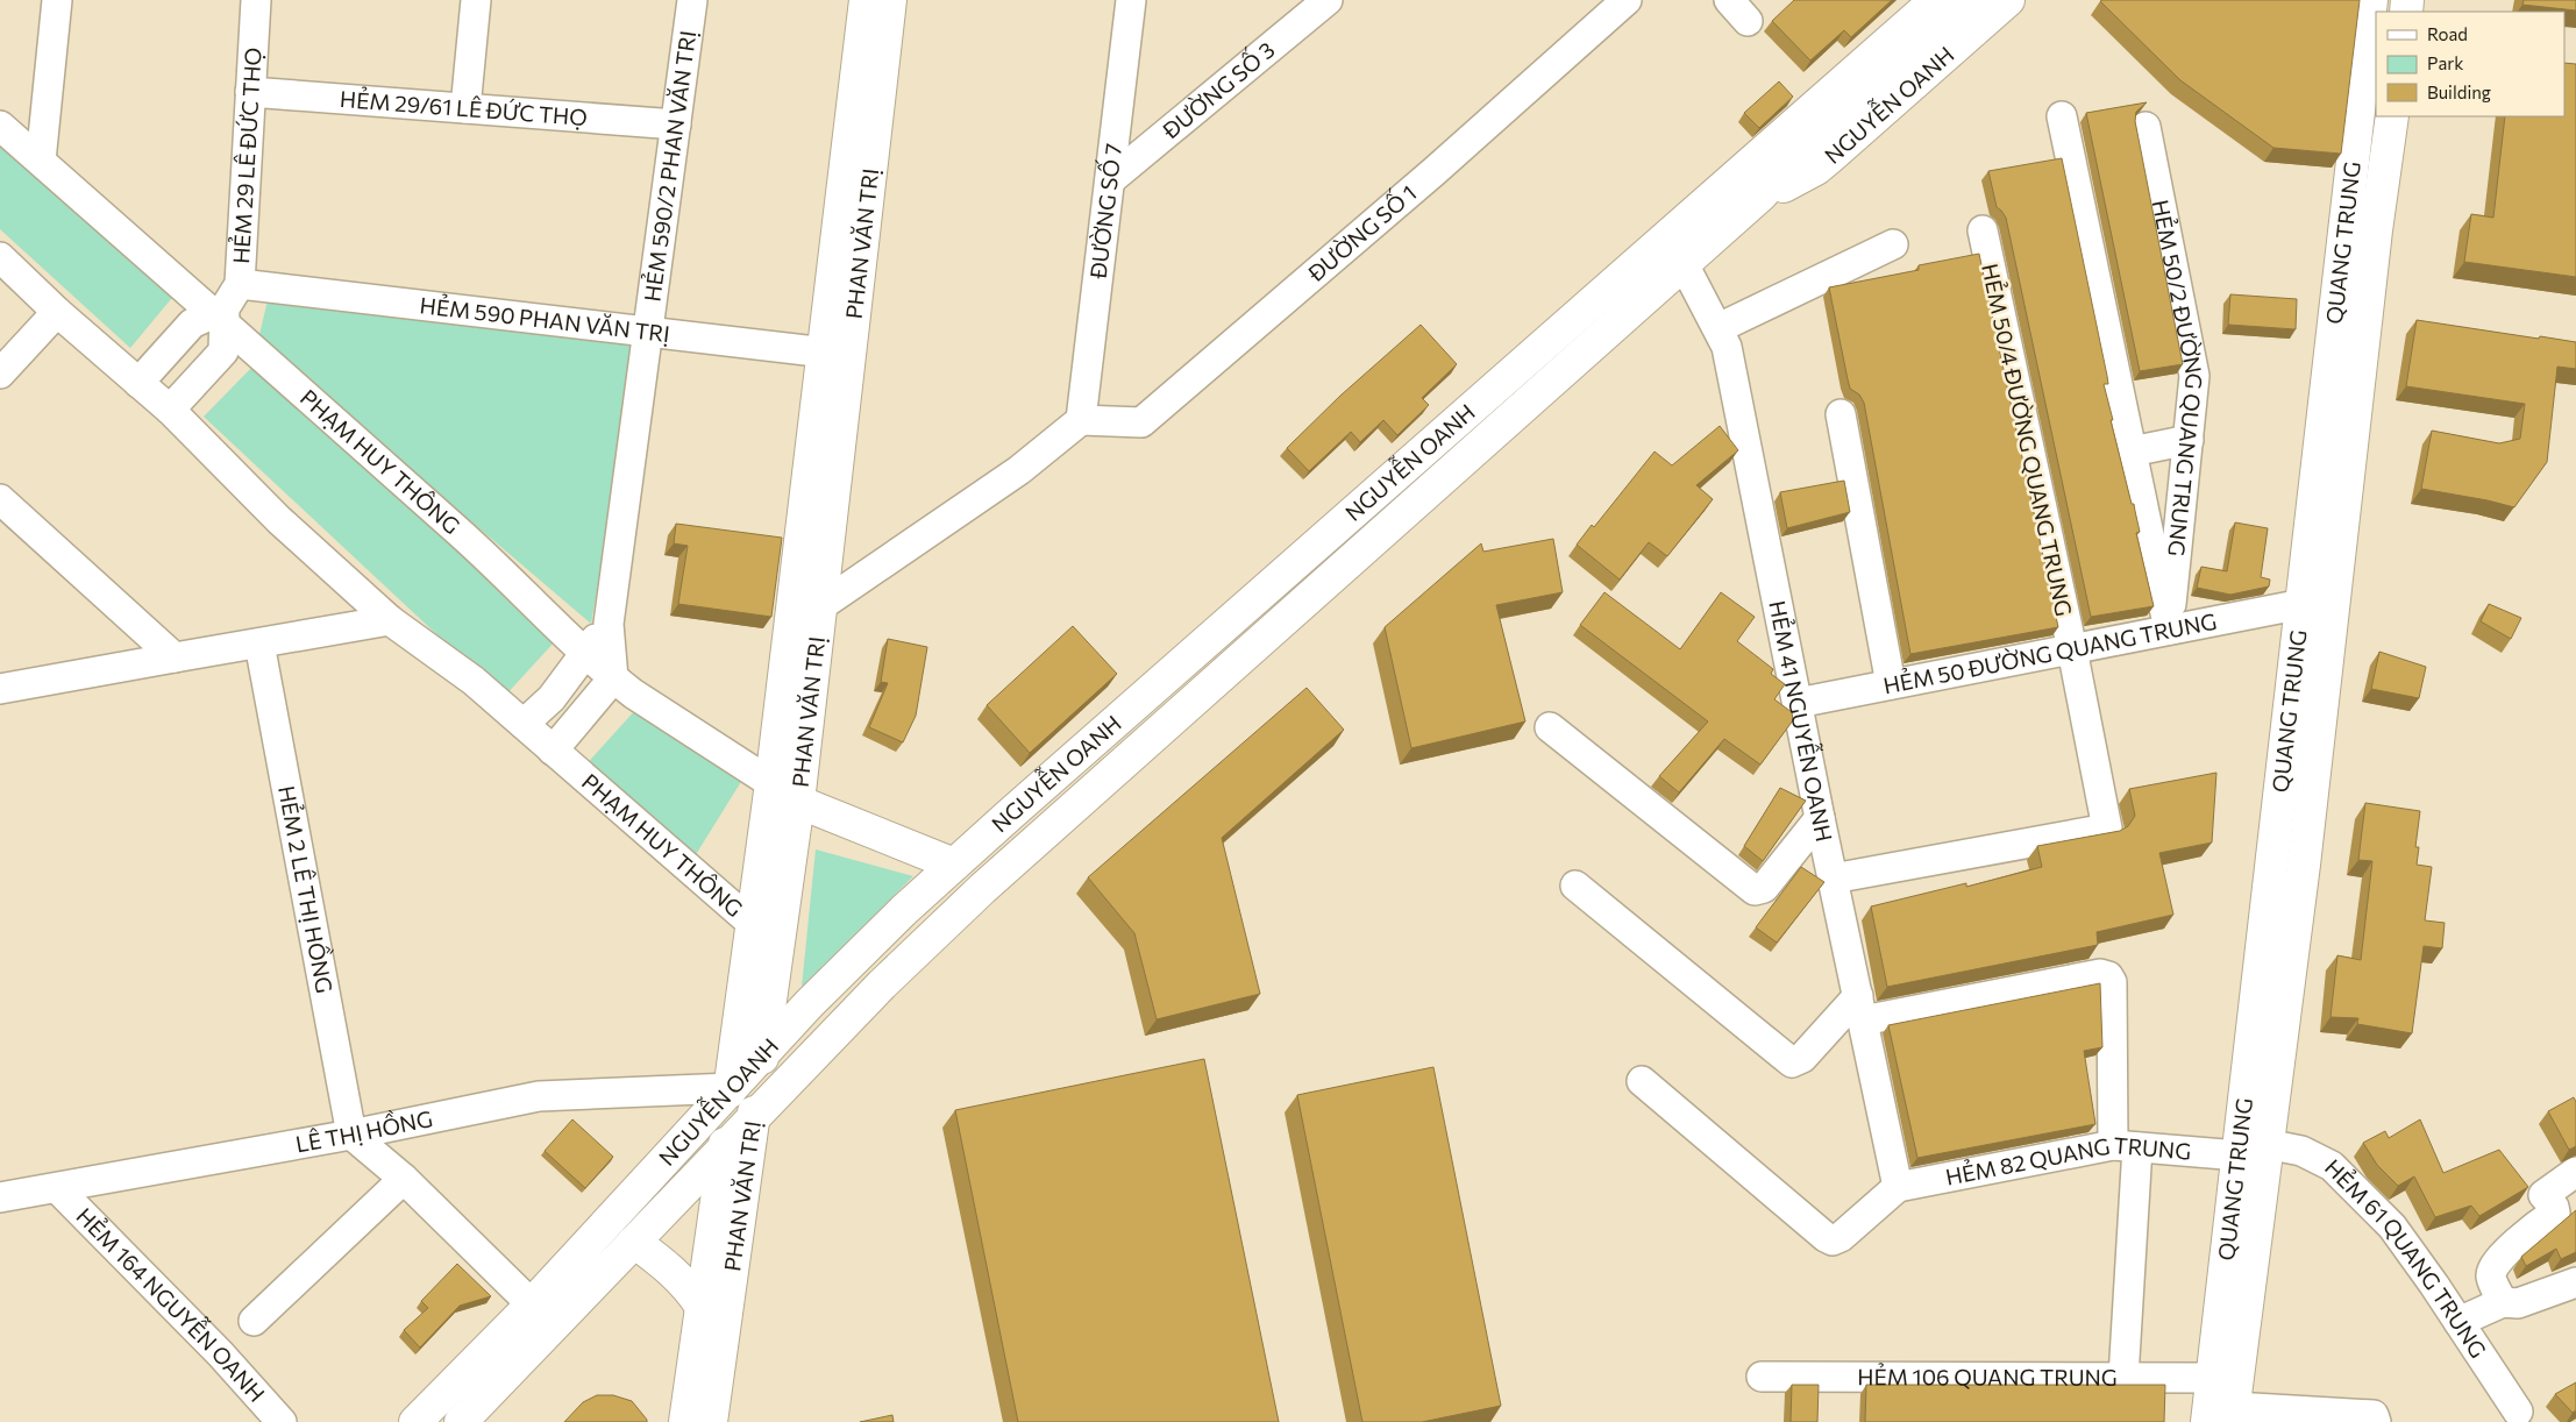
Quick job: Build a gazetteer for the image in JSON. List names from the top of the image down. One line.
{"streets":{"main road":["NGUYỄN OANH","PHAN VĂN TRỊ","QUANG TRUNG"],"street":["ĐƯỜNG SỐ 3","HẺM 29/61 LÊ ĐỨC THỌ","HẺM 29 LÊ ĐỨC THỌ","HẺM 590/2 PHAN VĂN TRỊ","ĐƯỜNG SỐ 7","ĐƯỜNG SỐ 1","HẺM 590 PHAN VĂN TRỊ","HẺM 50/2 ĐƯỜNG QUANG TRUNG","HẺM 50/4 ĐƯỜNG QUANG TRUNG","PHẠM HUY THÔNG","HẺM 50 ĐƯỜNG QUANG TRUNG","HẺM 41 NGUYỄN OANH","HẺM 2 LÊ THỊ HỒNG","LÊ THỊ HỒNG","HẺM 82 QUANG TRUNG","HẺM 61 QUANG TRUNG","HẺM 164 NGUYỄN OANH","HẺM 106 QUANG TRUNG"]},"crossings":[["ĐƯỜNG SỐ 3","ĐƯỜNG SỐ 7"],["NGUYỄN OANH","PHAN VĂN TRỊ"],["NGUYỄN OANH","HẺM 41 NGUYỄN OANH"],["NGUYỄN OANH","LÊ THỊ HỒNG"],["HẺM 29/61 LÊ ĐỨC THỌ","HẺM 29 LÊ ĐỨC THỌ"],["HẺM 29/61 LÊ ĐỨC THỌ","HẺM 590/2 PHAN VĂN TRỊ"],["HẺM 29 LÊ ĐỨC THỌ","HẺM 590 PHAN VĂN TRỊ"],["HẺM 29 LÊ ĐỨC THỌ","PHẠM HUY THÔNG"],["HẺM 590/2 PHAN VĂN TRỊ","HẺM 590 PHAN VĂN TRỊ"],["HẺM 590/2 PHAN VĂN TRỊ","PHẠM HUY THÔNG"],["ĐƯỜNG SỐ 7","ĐƯỜNG SỐ 1"],["PHAN VĂN TRỊ","HẺM 590 PHAN VĂN TRỊ"],["PHAN VĂN TRỊ","PHẠM HUY THÔNG"],["PHAN VĂN TRỊ","LÊ THỊ HỒNG"],["QUANG TRUNG","HẺM 50 ĐƯỜNG QUANG TRUNG"],["QUANG TRUNG","HẺM 82 QUANG TRUNG"],["QUANG TRUNG","HẺM 61 QUANG TRUNG"],["QUANG TRUNG","HẺM 106 QUANG TRUNG"],["HẺM 50/2 ĐƯỜNG QUANG TRUNG","HẺM 50 ĐƯỜNG QUANG TRUNG"],["HẺM 50/4 ĐƯỜNG QUANG TRUNG","HẺM 50 ĐƯỜNG QUANG TRUNG"],["HẺM 50/4 ĐƯỜNG QUANG TRUNG","HẺM 41 NGUYỄN OANH"],["HẺM 50 ĐƯỜNG QUANG TRUNG","HẺM 41 NGUYỄN OANH"],["HẺM 41 NGUYỄN OANH","HẺM 82 QUANG TRUNG"],["HẺM 2 LÊ THỊ HỒNG","LÊ THỊ HỒNG"],["LÊ THỊ HỒNG","HẺM 164 NGUYỄN OANH"],["HẺM 82 QUANG TRUNG","HẺM 61 QUANG TRUNG"]],"legend":["Road","Park","Building"]}
